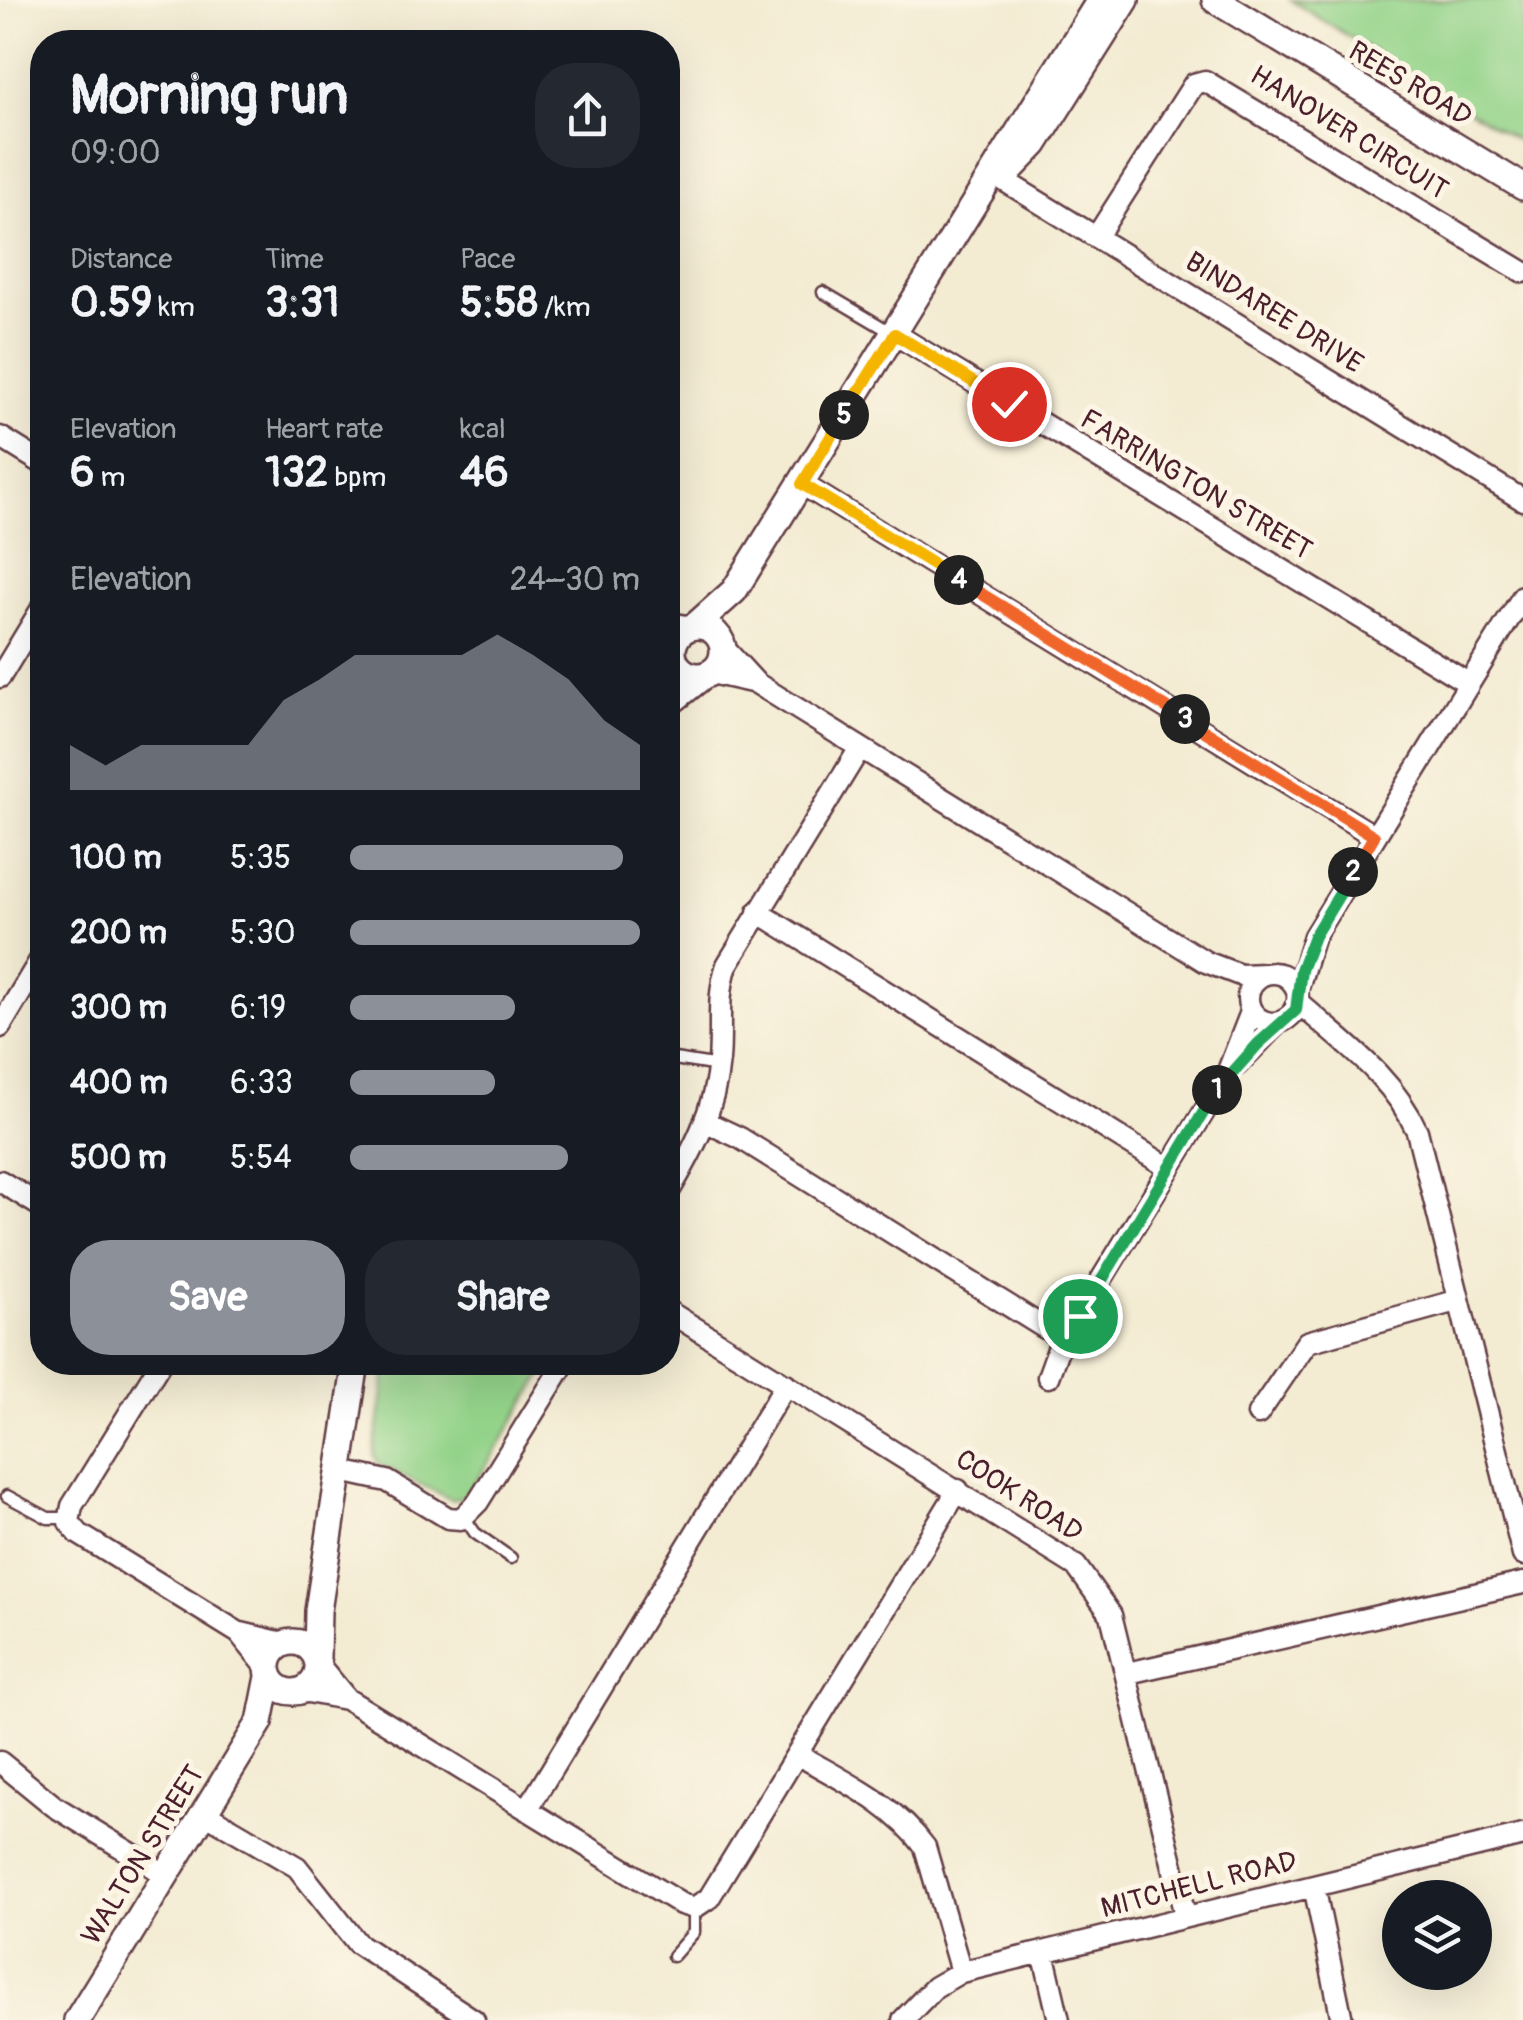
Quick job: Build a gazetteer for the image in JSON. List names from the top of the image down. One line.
{"streets":{"street":["REES ROAD","HANOVER CIRCUIT","BINDAREE DRIVE","FARRINGTON STREET","COOK ROAD","WALTON STREET","MITCHELL ROAD"]},"crossings":[["HANOVER CIRCUIT","BINDAREE DRIVE"],["COOK ROAD","MITCHELL ROAD"]],"page":{"heading":["Morning run","09:00"],"stats":[["Distance","0.59 km"],["Time","3:31"],["Pace","5:58 /km"],["Elevation","6 m"],["Heart rate","132 bpm"],["kcal","46"]],"pins":["5","4","3","2","1"],"chart":["Elevation","24–30 m"],"list":[{"name":"100 m","note":"5:35"},{"name":"200 m","note":"5:30"},{"name":"300 m","note":"6:19"},{"name":"400 m","note":"6:33"},{"name":"500 m","note":"5:54"}],"buttons":["Save","Share"]}}
